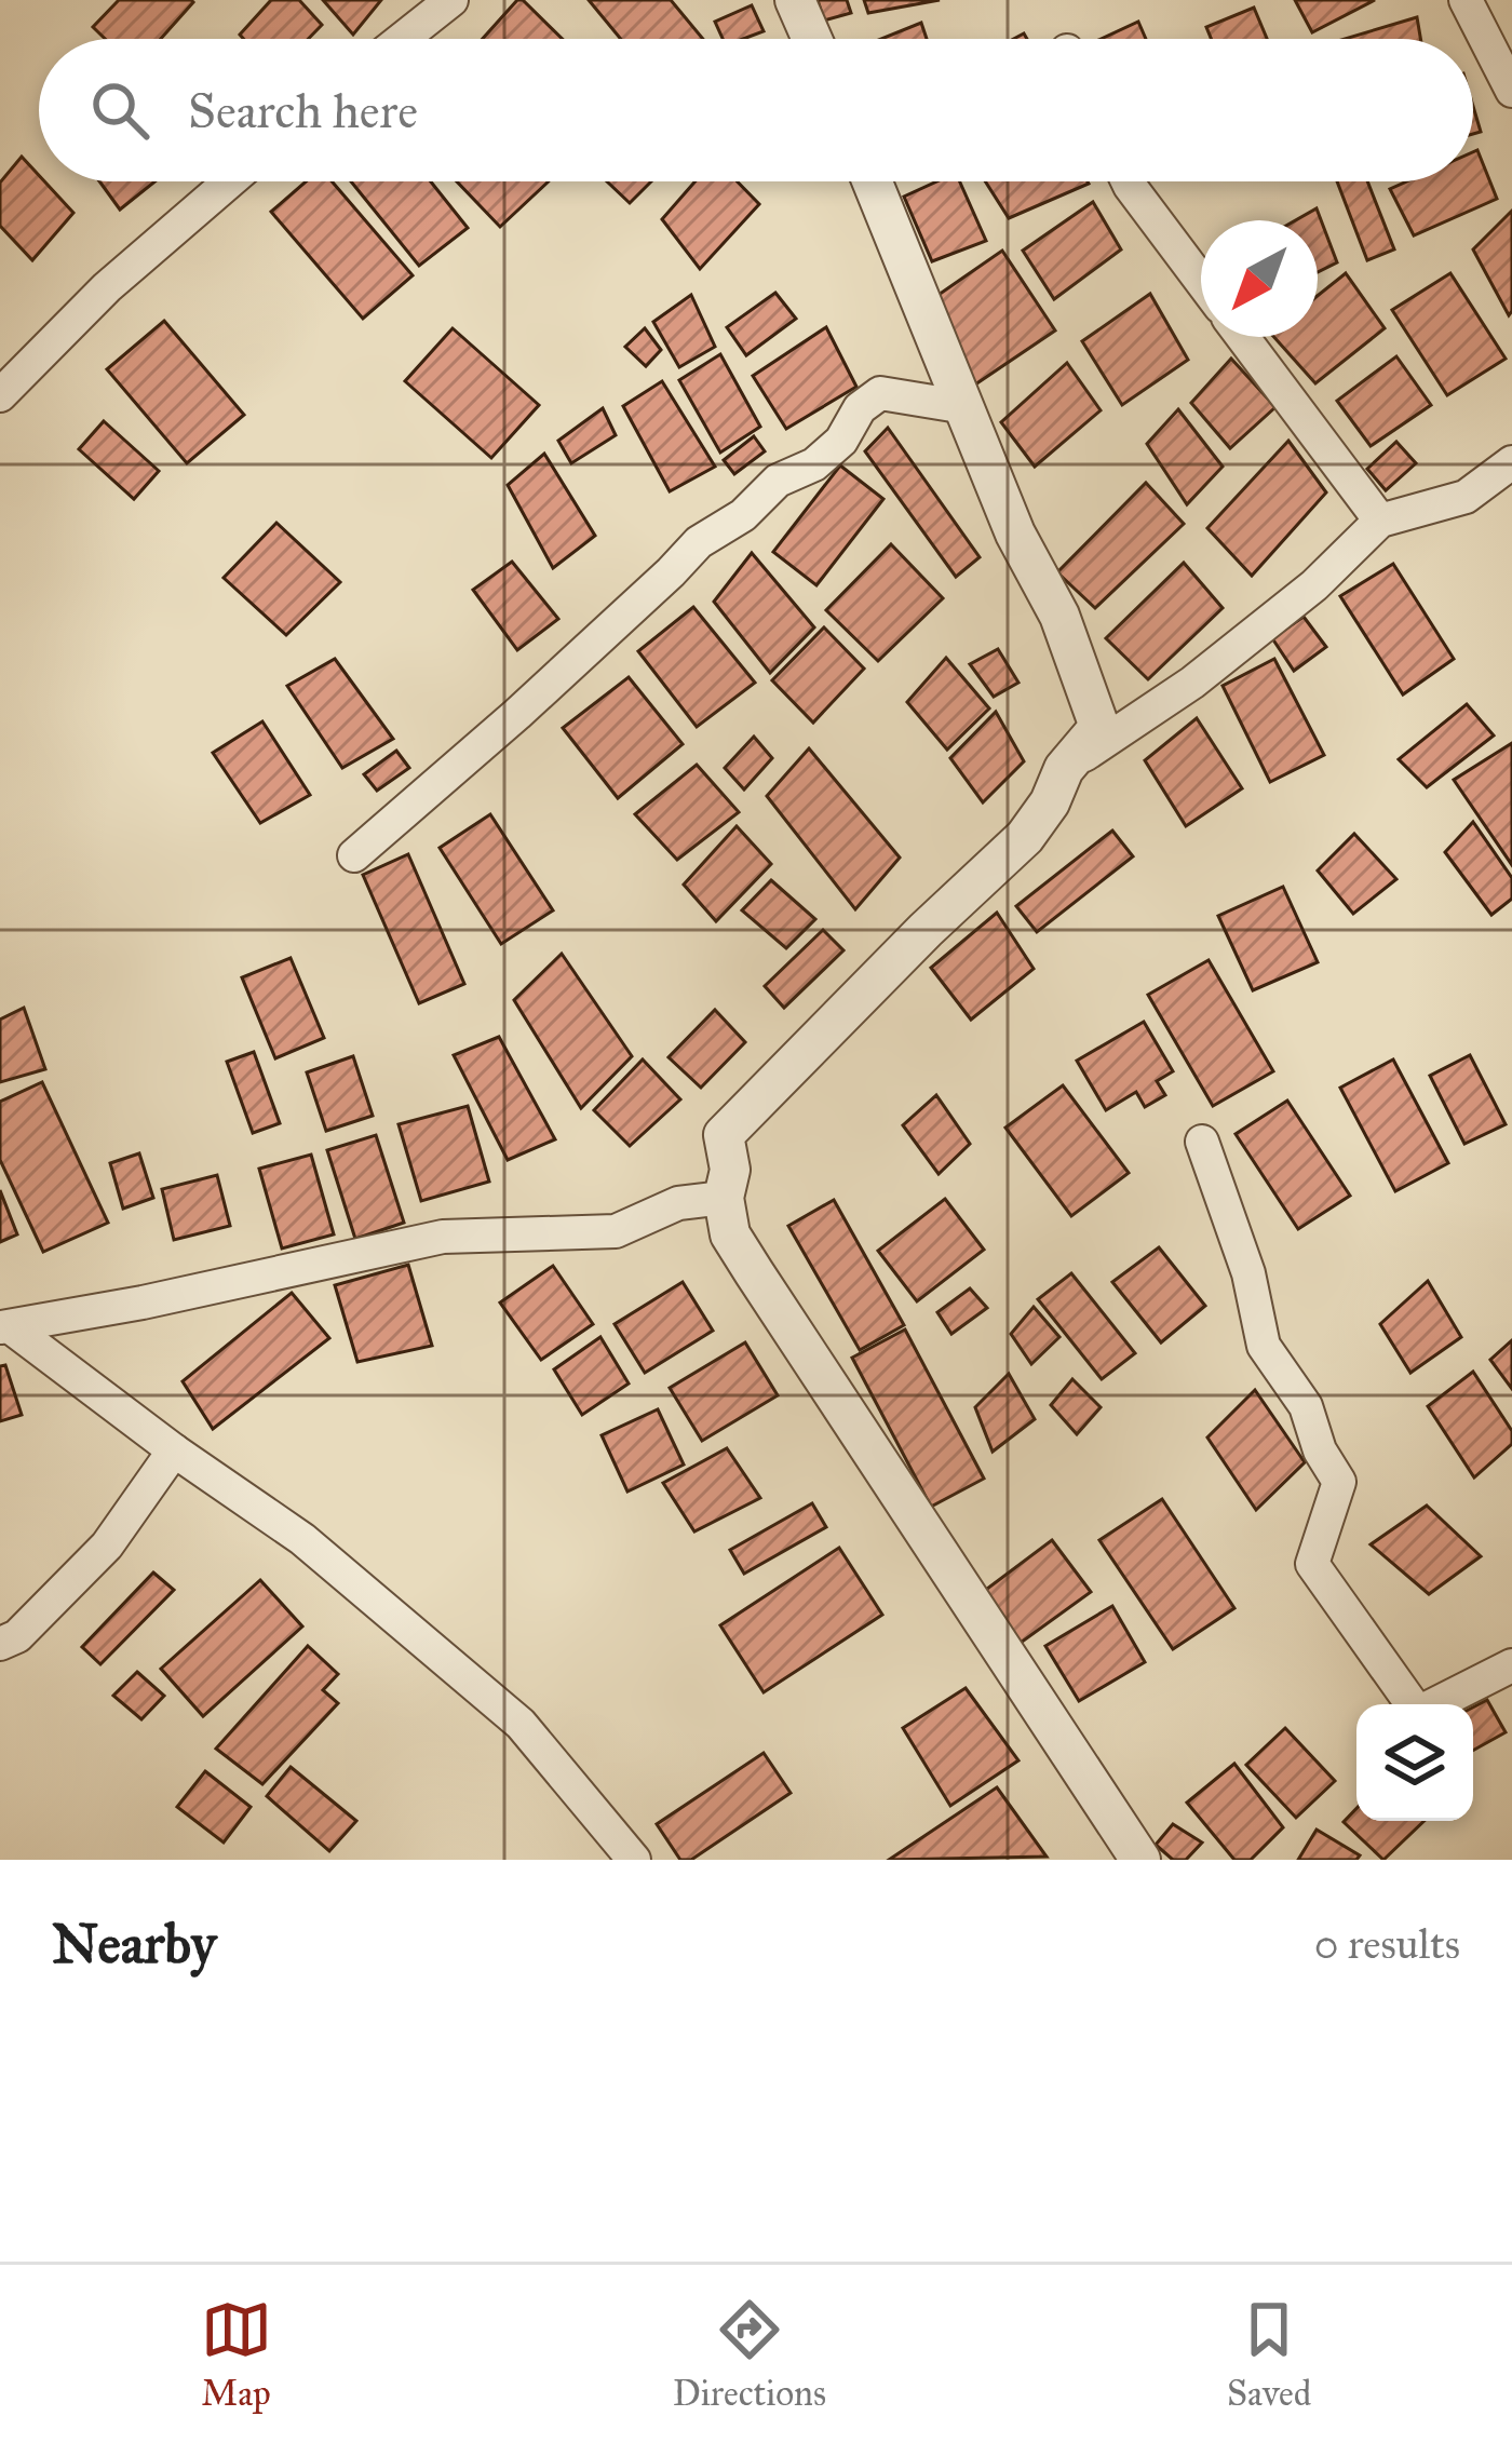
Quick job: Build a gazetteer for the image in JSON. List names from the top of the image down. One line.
{"north":"bottom left","page":{"search":"Search here","heading":["Nearby","0 results"],"nav":["Map","Directions","Saved"]}}
